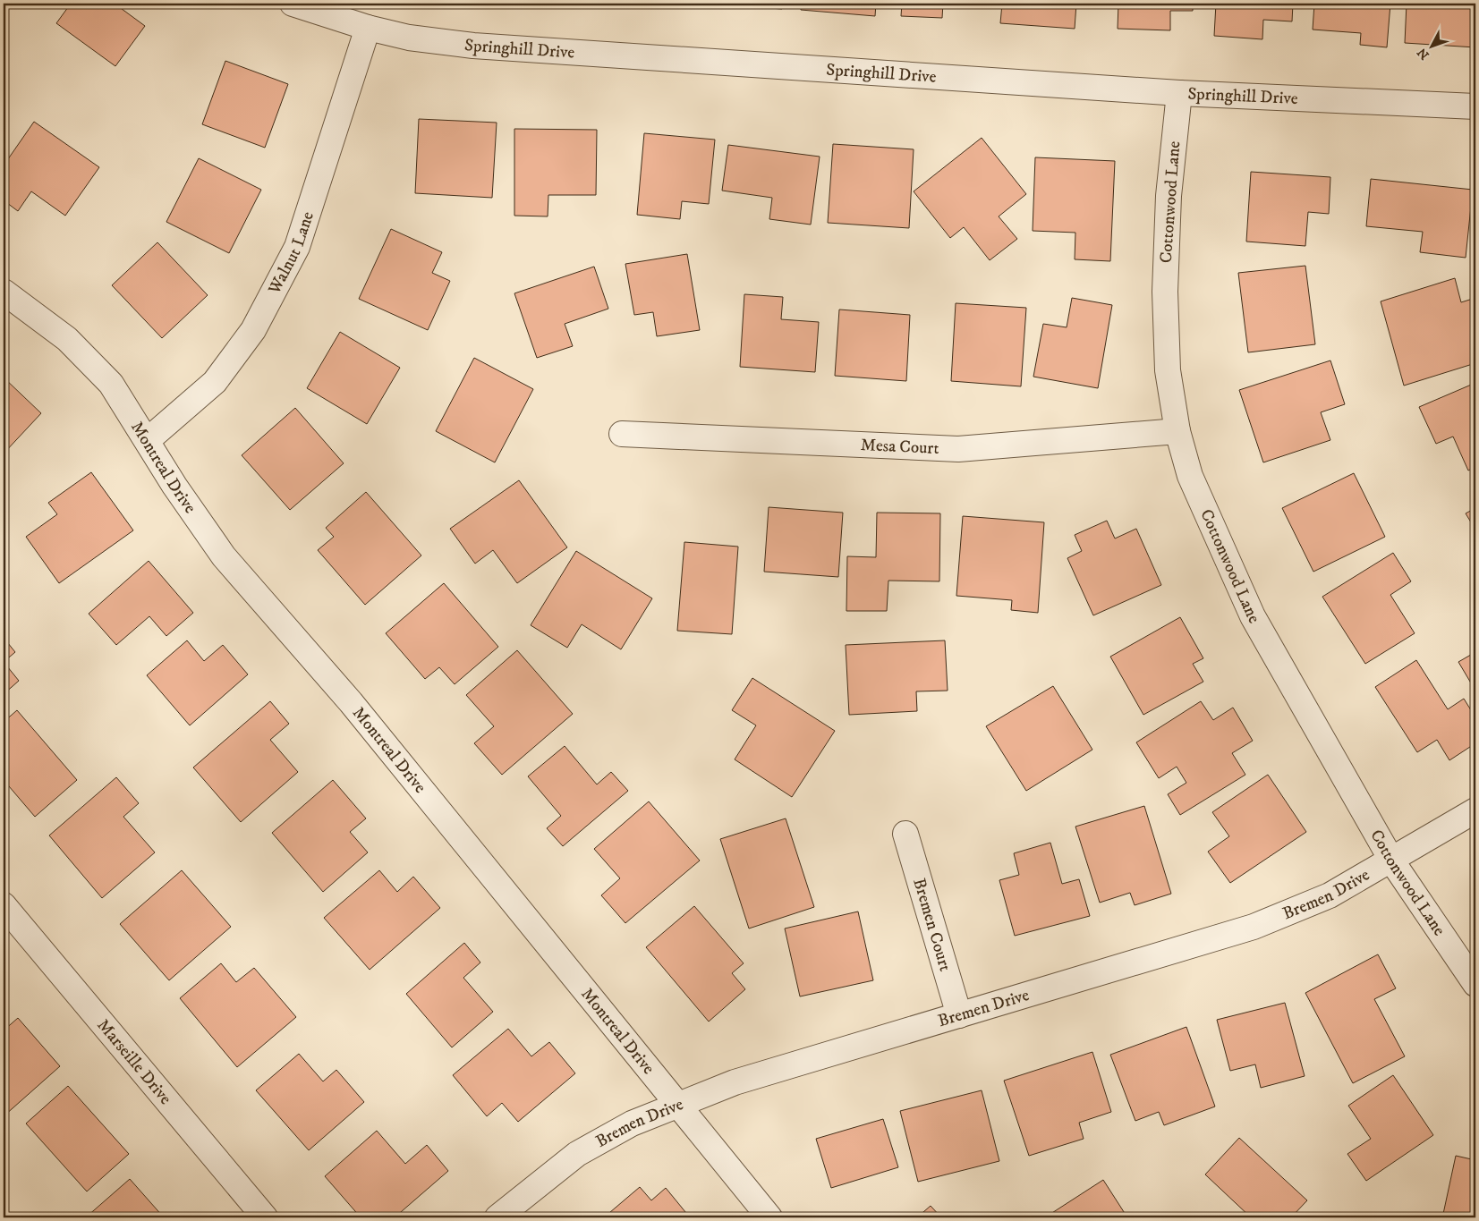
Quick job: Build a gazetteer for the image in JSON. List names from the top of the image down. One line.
{"streets":{"street":["Springhill Drive","Cottonwood Lane","Walnut Lane","Mesa Court","Montreal Drive","Bremen Drive","Bremen Court","Marseille Drive"]},"crossings":[["Springhill Drive","Cottonwood Lane"],["Springhill Drive","Walnut Lane"],["Cottonwood Lane","Mesa Court"],["Cottonwood Lane","Bremen Drive"],["Walnut Lane","Montreal Drive"],["Montreal Drive","Bremen Drive"],["Bremen Drive","Bremen Court"]],"north":"bottom left"}
